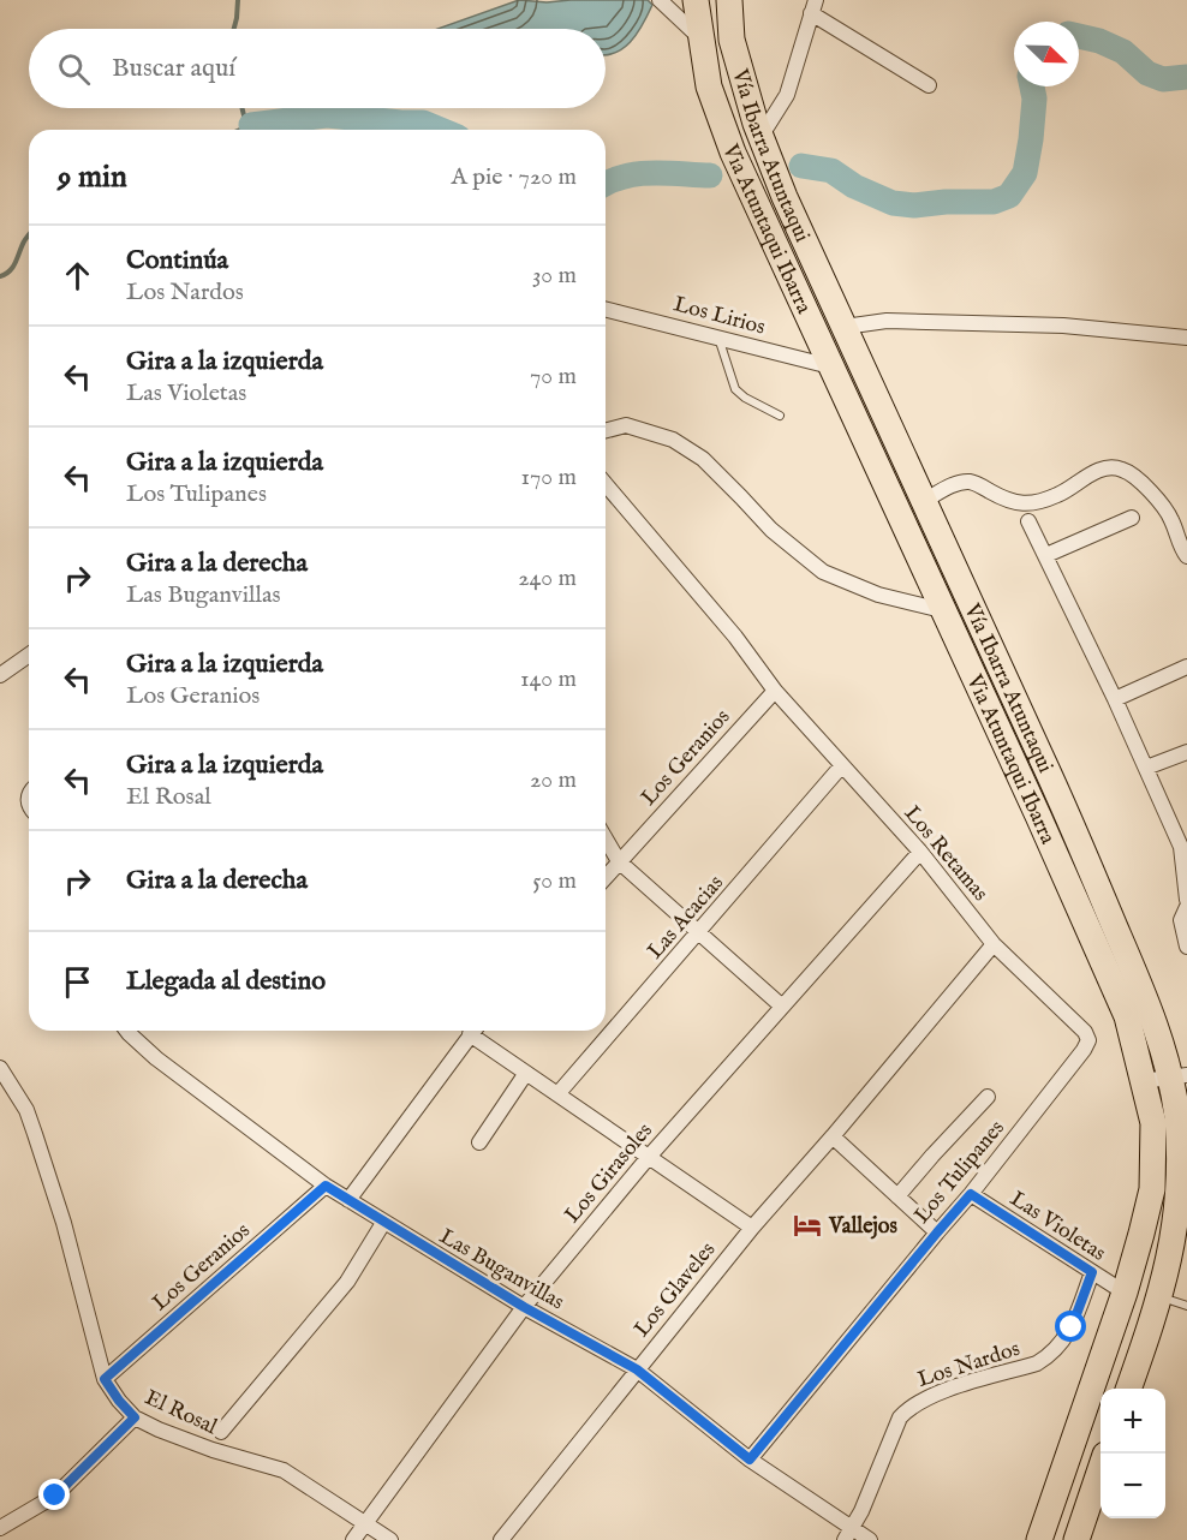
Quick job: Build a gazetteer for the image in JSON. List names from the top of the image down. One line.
{"streets":{"highway":["Vía Ibarra Atuntaqui","Via Atuntaqui Ibarra"],"street":["Los Lirios","Los Geranios","Los Retamas","Las Acacias","Los Tulipanes","Los Girasoles","Las Violetas","Las Buganvillas","Los Glaveles","Los Nardos","El Rosal"]},"crossings":[["Via Atuntaqui Ibarra","Los Lirios"],["Via Atuntaqui Ibarra","Las Violetas"],["Los Geranios","Los Retamas"],["Los Geranios","Las Buganvillas"],["Los Geranios","El Rosal"],["Los Retamas","Las Acacias"],["Los Retamas","Los Tulipanes"],["Los Retamas","Los Girasoles"],["Los Retamas","Los Glaveles"],["Los Tulipanes","Las Violetas"],["Los Tulipanes","Las Buganvillas"],["Los Girasoles","Las Buganvillas"],["Los Girasoles","El Rosal"],["Las Violetas","Los Nardos"],["Las Buganvillas","Los Glaveles"],["Las Buganvillas","Los Nardos"]],"places":{"hotel":["Vallejos"]},"north":"bottom right","page":{"search":"Buscar aquí","heading":["9 min","A pie · 720 m"],"list":[["Continúa","Los Nardos","30 m"],["Gira a la izquierda","Las Violetas","70 m"],["Gira a la izquierda","Los Tulipanes","170 m"],["Gira a la derecha","Las Buganvillas","240 m"],["Gira a la izquierda","Los Geranios","140 m"],["Gira a la izquierda","El Rosal","20 m"],["Gira a la derecha","50 m"],"Llegada al destino"],"map_buttons":["+","−"]}}
